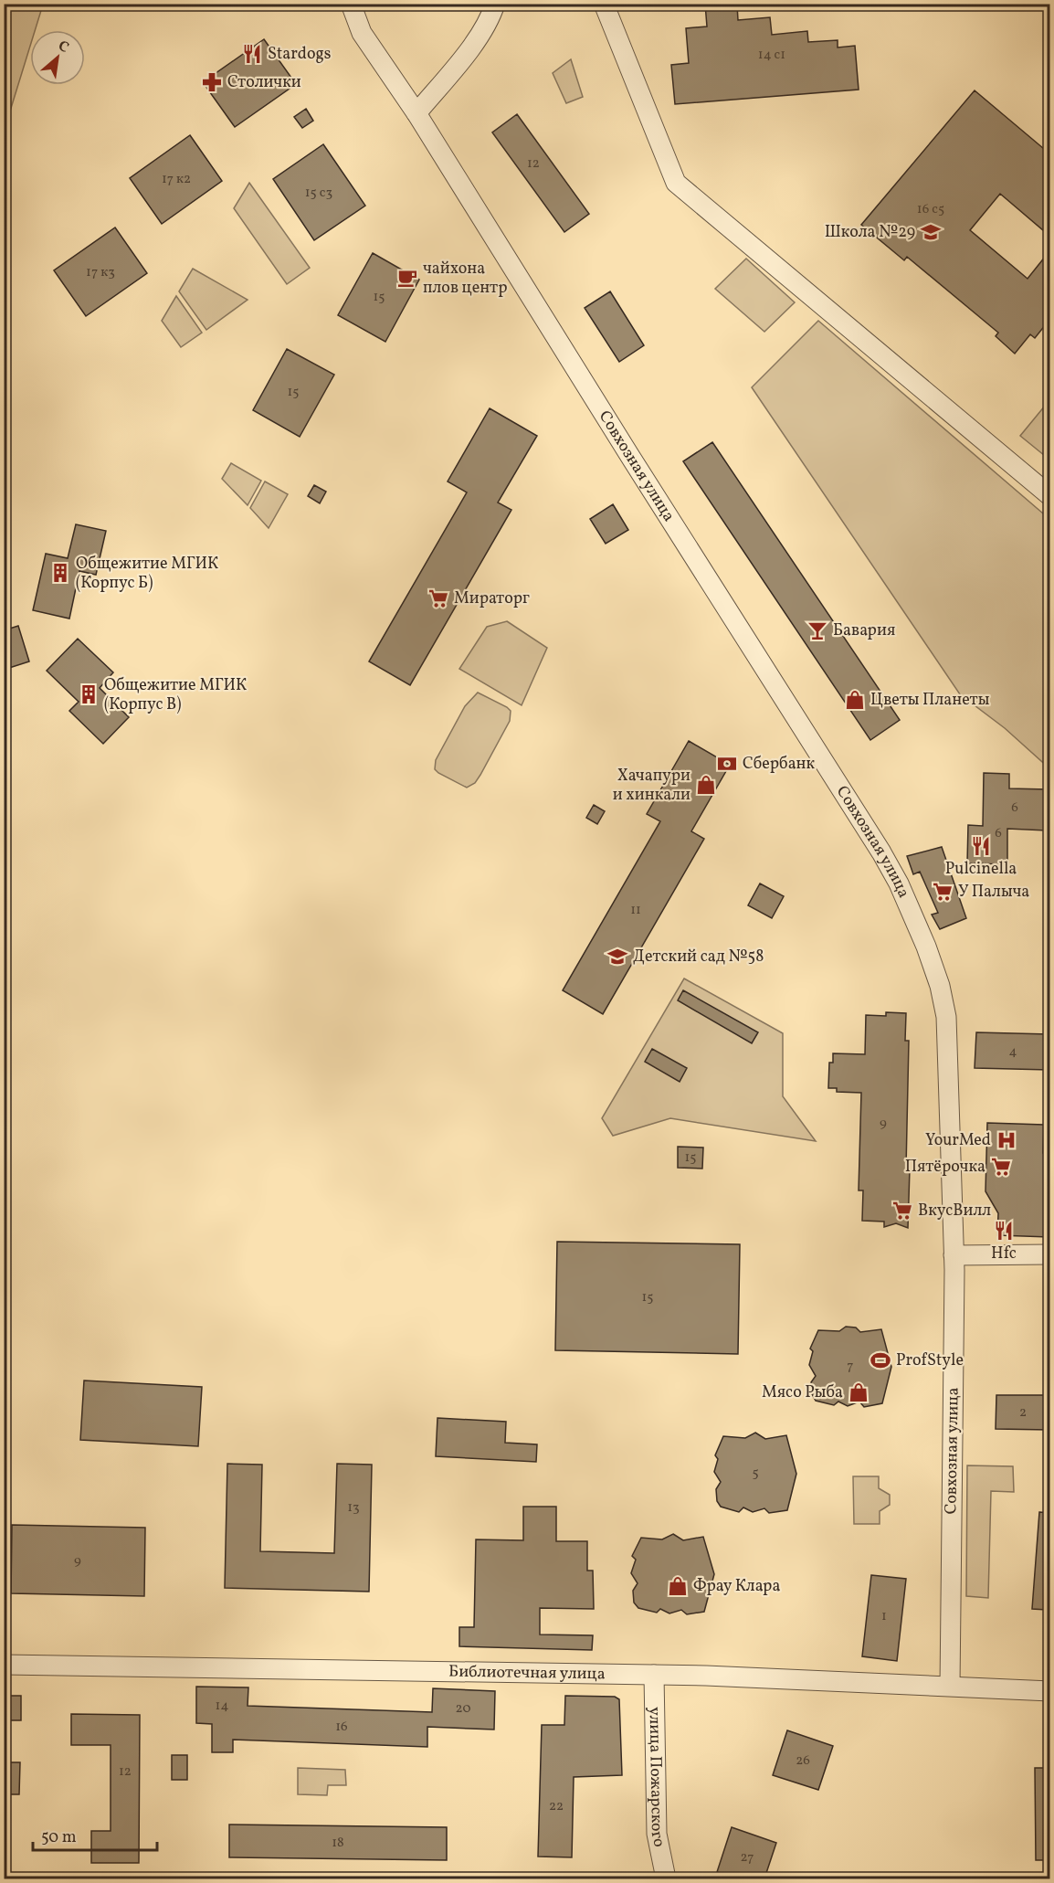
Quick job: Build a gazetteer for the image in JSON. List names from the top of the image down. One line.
{"streets":{"street":["Совхозная улица","Библиотечная улица","улица Пожарского"]},"crossings":[["Совхозная улица","Библиотечная улица"],["Библиотечная улица","улица Пожарского"]],"places":{"restaurant":["Stardogs","Pulcinella","Hfc"],"pharmacy":["Столички"],"school or university":["Школа №29","Детский сад №58"],"cafe":["чайхона плов центр"],"building":["Общежитие МГИК (Корпус Б)","Общежитие МГИК (Корпус В)"],"supermarket":["Мираторг","У Палыча","Пятёрочка","ВкусВилл"],"bar":["Бавария"],"shop":["Цветы Планеты","Хачапури и хинкали","Мясо Рыба","Фрау Клара"],"bank":["Сбербанк"],"hospital":["YourMed"],"sports":["ProfStyle"]},"house_numbers":["14 с1","12","17 к2","15 с3","16 с5","17 к3","15","15","6","6","11","4","9","15","15","7","2","5","13","9","1","14","20","16","26","12","22","18","27"],"scale_bar":"50 m","north":"top right"}
